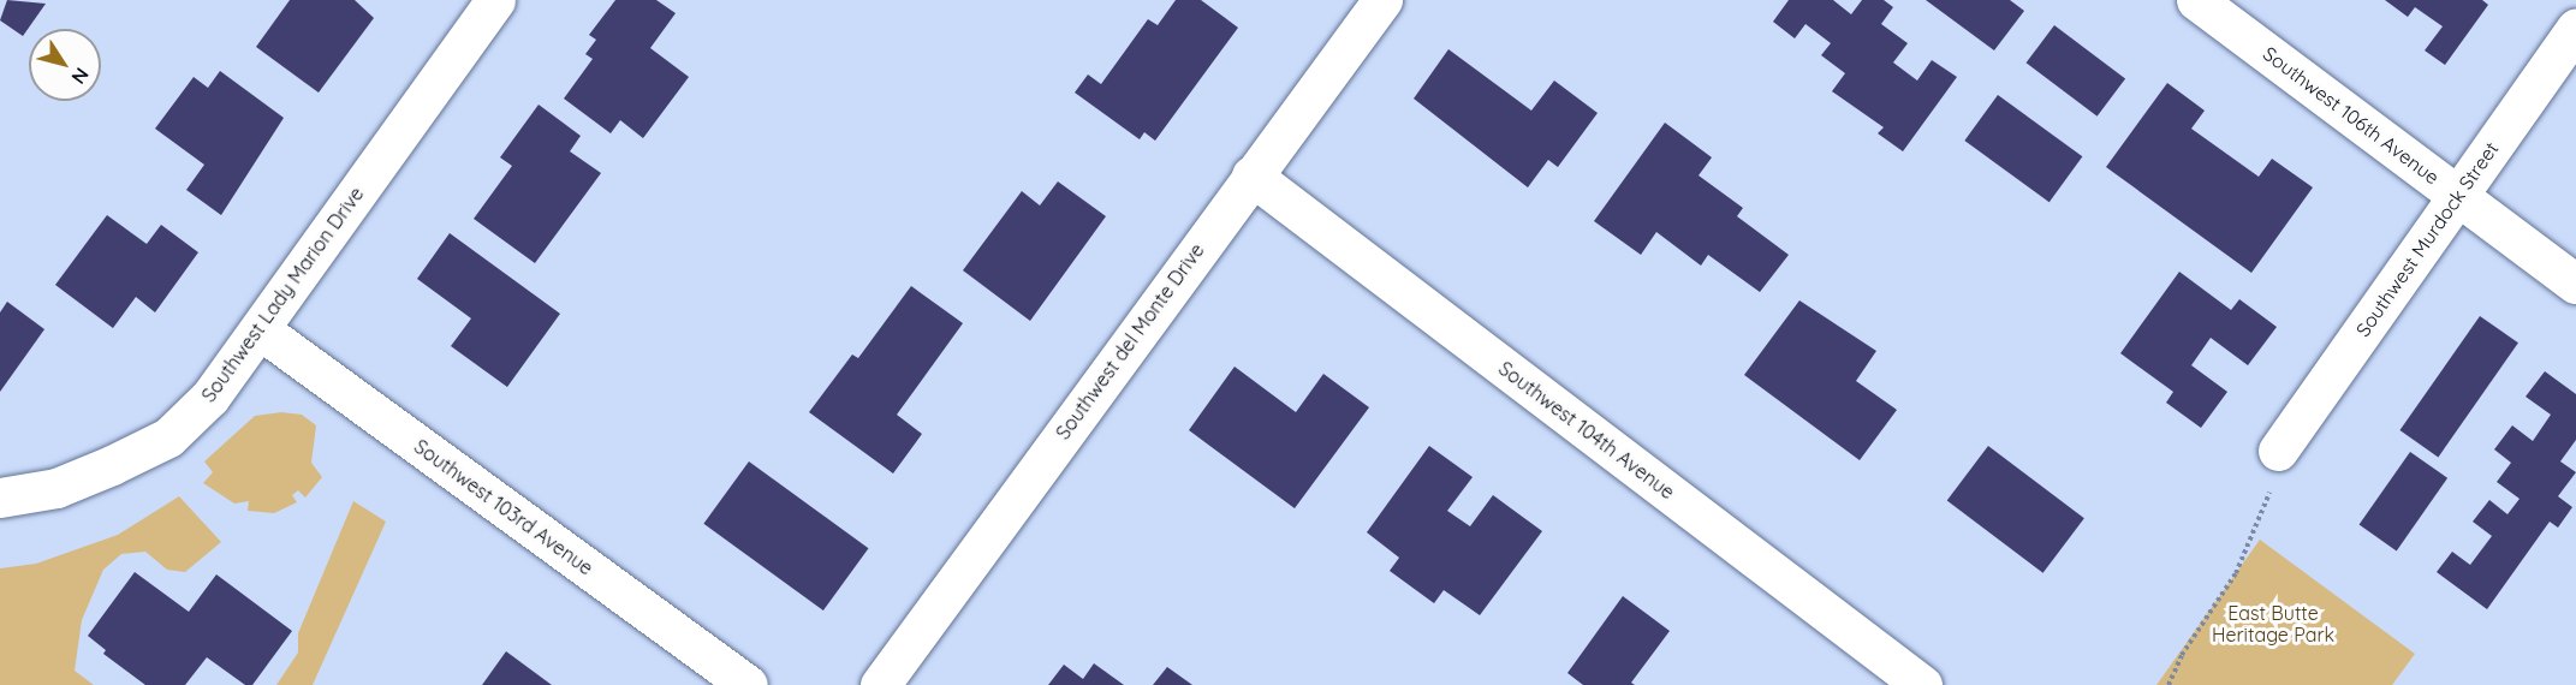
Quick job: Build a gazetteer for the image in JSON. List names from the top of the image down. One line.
{"streets":{"street":["Southwest 106th Avenue","Southwest Murdock Street","Southwest Lady Marion Drive","Southwest del Monte Drive","Southwest 104th Avenue","Southwest 103rd Avenue"]},"crossings":[["Southwest 106th Avenue","Southwest Murdock Street"],["Southwest Lady Marion Drive","Southwest 103rd Avenue"],["Southwest del Monte Drive","Southwest 104th Avenue"]],"parks":["East Butte Heritage Park"],"north":"bottom right"}
